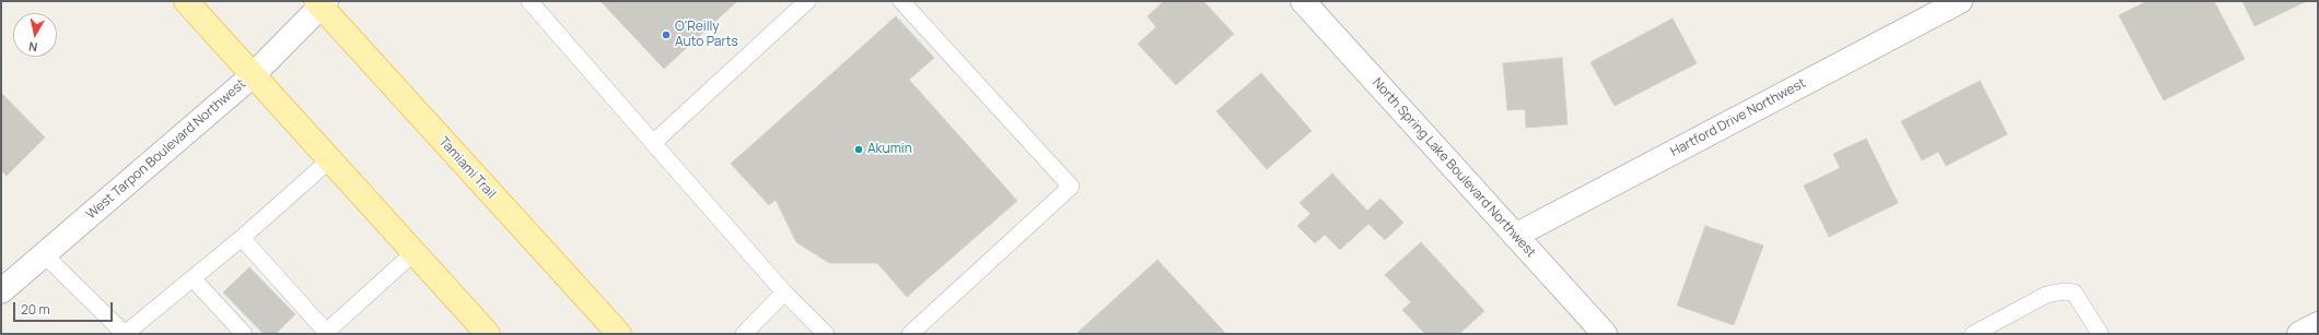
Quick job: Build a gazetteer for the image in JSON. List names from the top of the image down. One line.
{"streets":{"main road":["Tamiami Trail"],"street":["Hartford Drive Northwest","West Tarpon Boulevard Northwest","North Spring Lake Boulevard Northwest"]},"crossings":[["Hartford Drive Northwest","North Spring Lake Boulevard Northwest"],["West Tarpon Boulevard Northwest","Tamiami Trail"]],"places":["O'Reilly Auto Parts","Akumin"],"scale_bar":"20 m","north":"bottom"}
